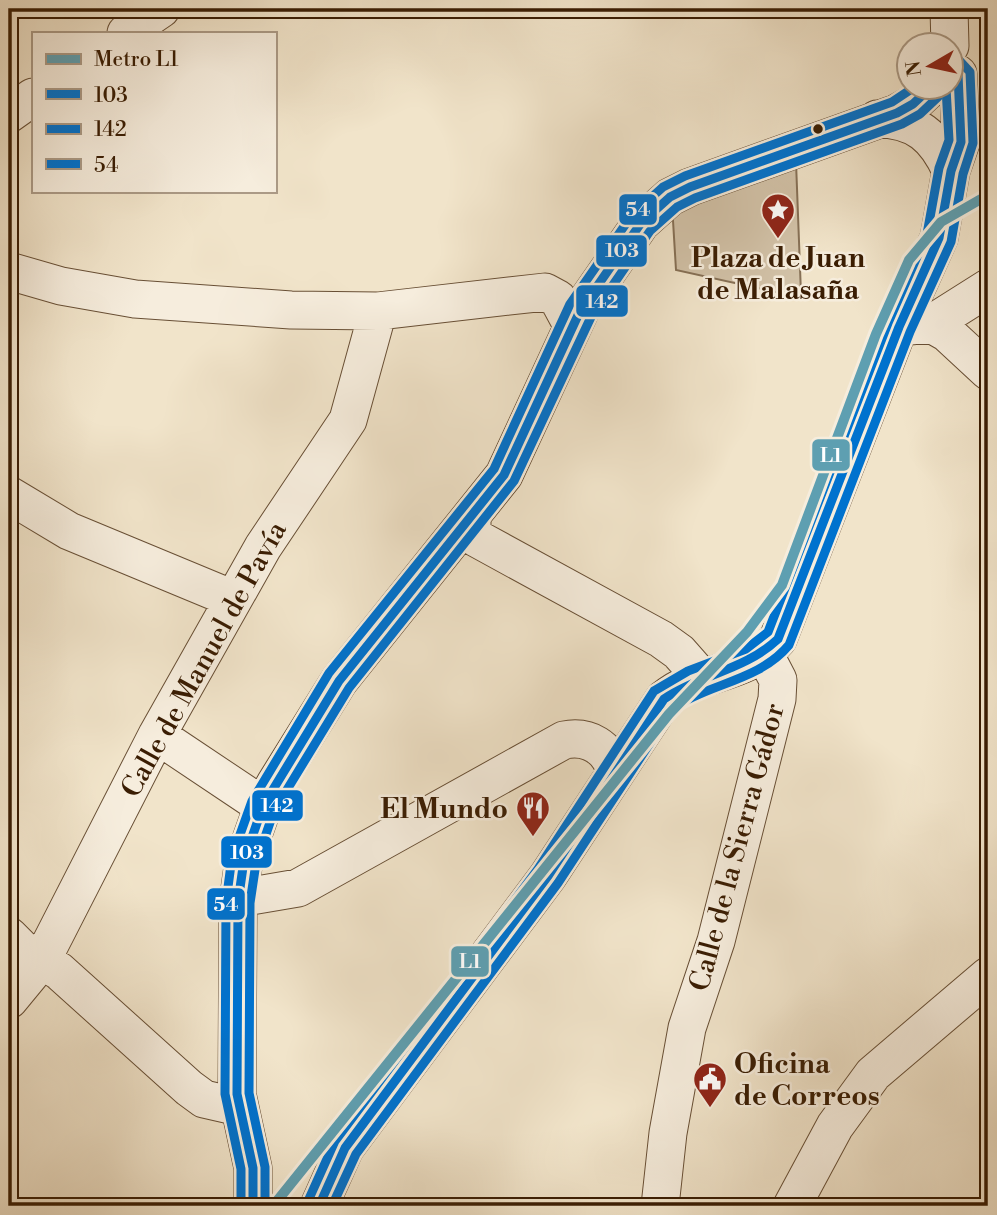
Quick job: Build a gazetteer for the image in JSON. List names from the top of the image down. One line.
{"streets":{"street":["Calle de Manuel de Pavía","Calle de la Sierra Gádor"]},"places":{"place":["Plaza de Juan de Malasaña"],"restaurant":["El Mundo"],"public building":["Oficina de Correos"]},"lines":["transit line 142","transit line 54","transit line 103","metro line L1"],"legend":["Metro L1","103","142","54"],"north":"left"}
